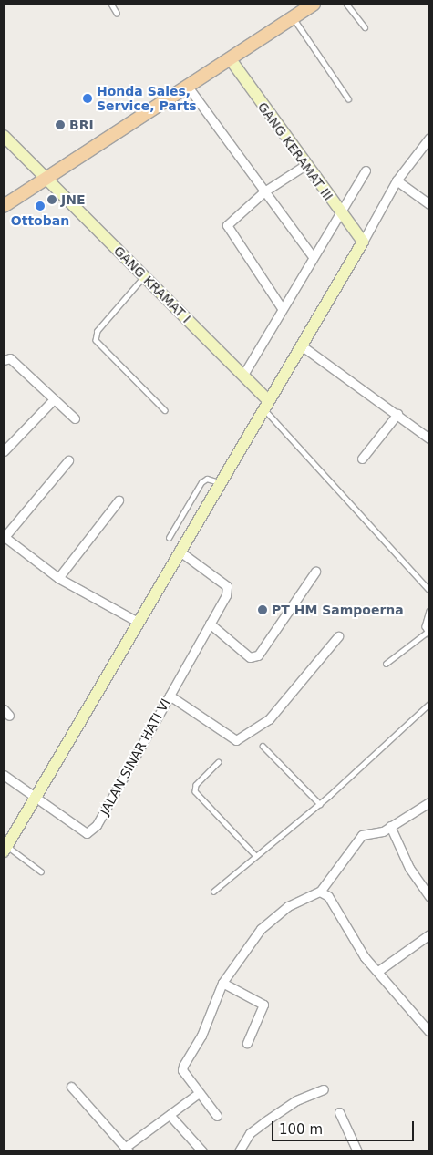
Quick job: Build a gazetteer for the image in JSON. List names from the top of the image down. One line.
{"streets":{"street":["GANG KERAMAT III","GANG KRAMAT I","JALAN SINAR HATI VI"]},"places":["Honda Sales, Service, Parts","BRI","JNE","Ottoban","PT HM Sampoerna"],"scale_bar":"100 m"}
